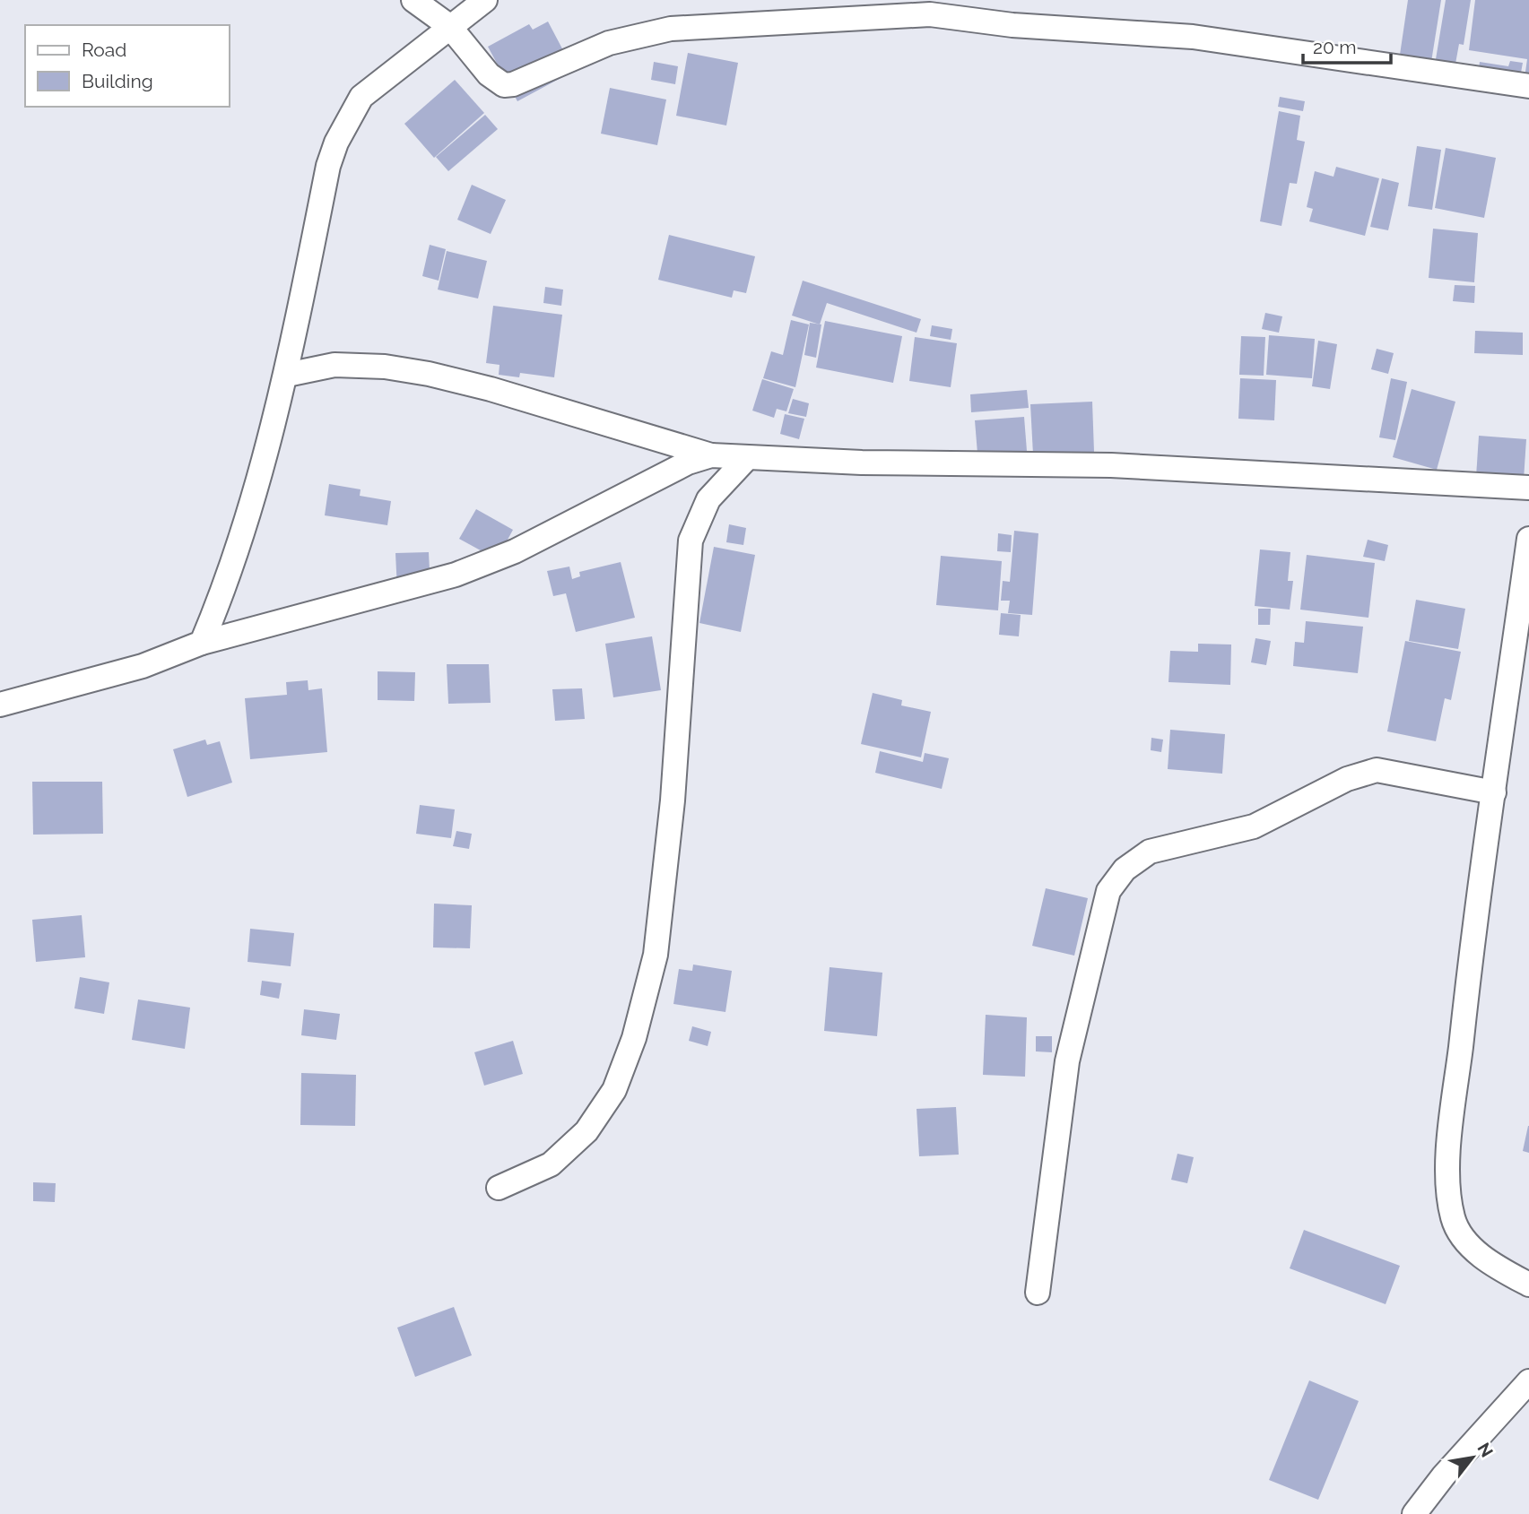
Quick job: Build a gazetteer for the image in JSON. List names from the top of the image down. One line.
{"legend":["Road","Building"],"scale_bar":"20 m","north":"top right"}
